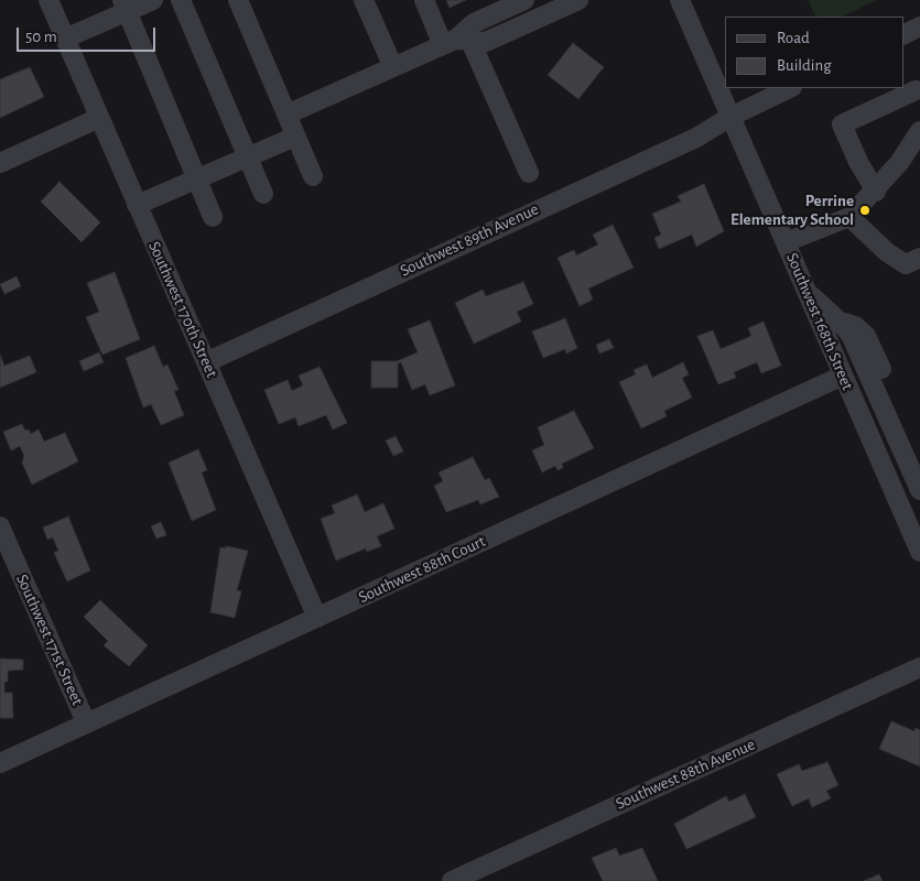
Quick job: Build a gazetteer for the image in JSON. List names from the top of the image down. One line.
{"streets":{"street":["Southwest 89th Avenue","Southwest 170th Street","Southwest 168th Street","Southwest 88th Court","Southwest 171st Street","Southwest 88th Avenue"]},"crossings":[["Southwest 89th Avenue","Southwest 170th Street"],["Southwest 89th Avenue","Southwest 168th Street"],["Southwest 170th Street","Southwest 88th Court"],["Southwest 168th Street","Southwest 88th Court"],["Southwest 88th Court","Southwest 171st Street"]],"places":["Perrine Elementary School"],"legend":["Road","Building"],"scale_bar":"50 m"}
